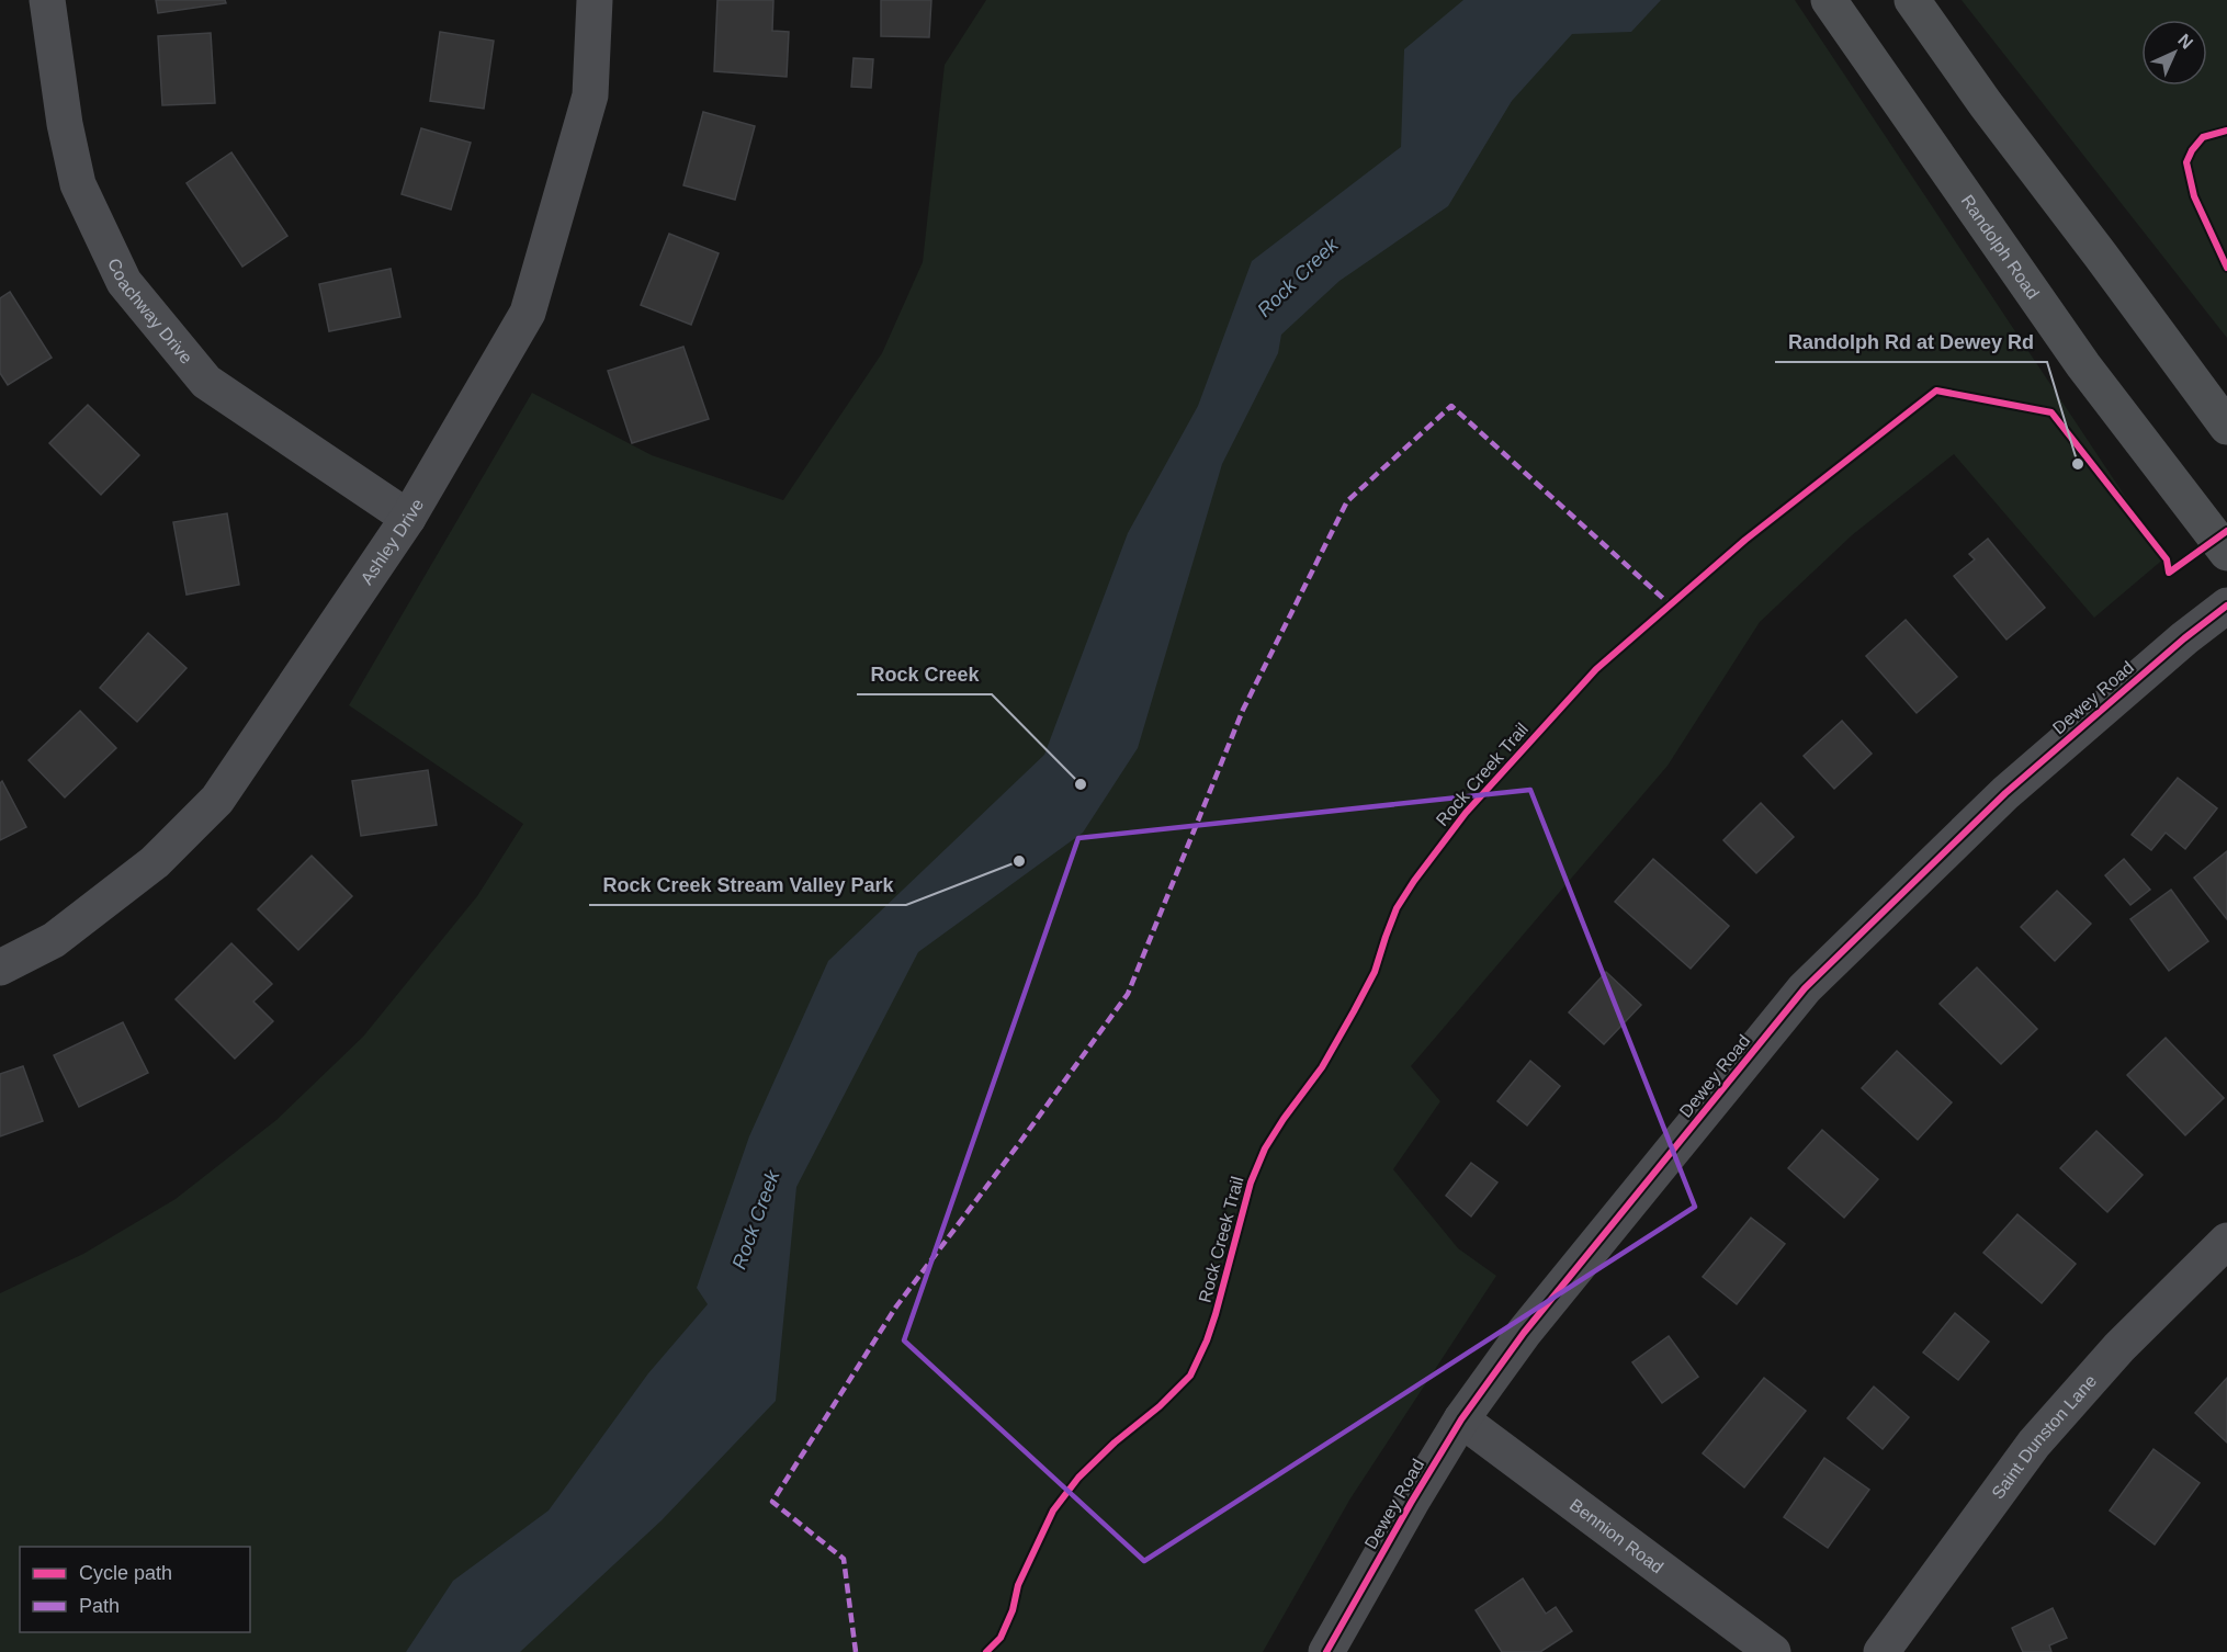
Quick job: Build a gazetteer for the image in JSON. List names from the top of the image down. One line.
{"streets":{"main road":["Randolph Road"],"street":["Coachway Drive","Ashley Drive","Dewey Road","Saint Dunston Lane","Bennion Road"],"cycle path":["Rock Creek Trail"]},"crossings":[["Coachway Drive","Ashley Drive"],["Dewey Road","Bennion Road"]],"water":["Rock Creek"],"places":["Randolph Rd at Dewey Rd","Rock Creek","Rock Creek Stream Valley Park"],"legend":["Cycle path","Path"],"north":"top right"}
